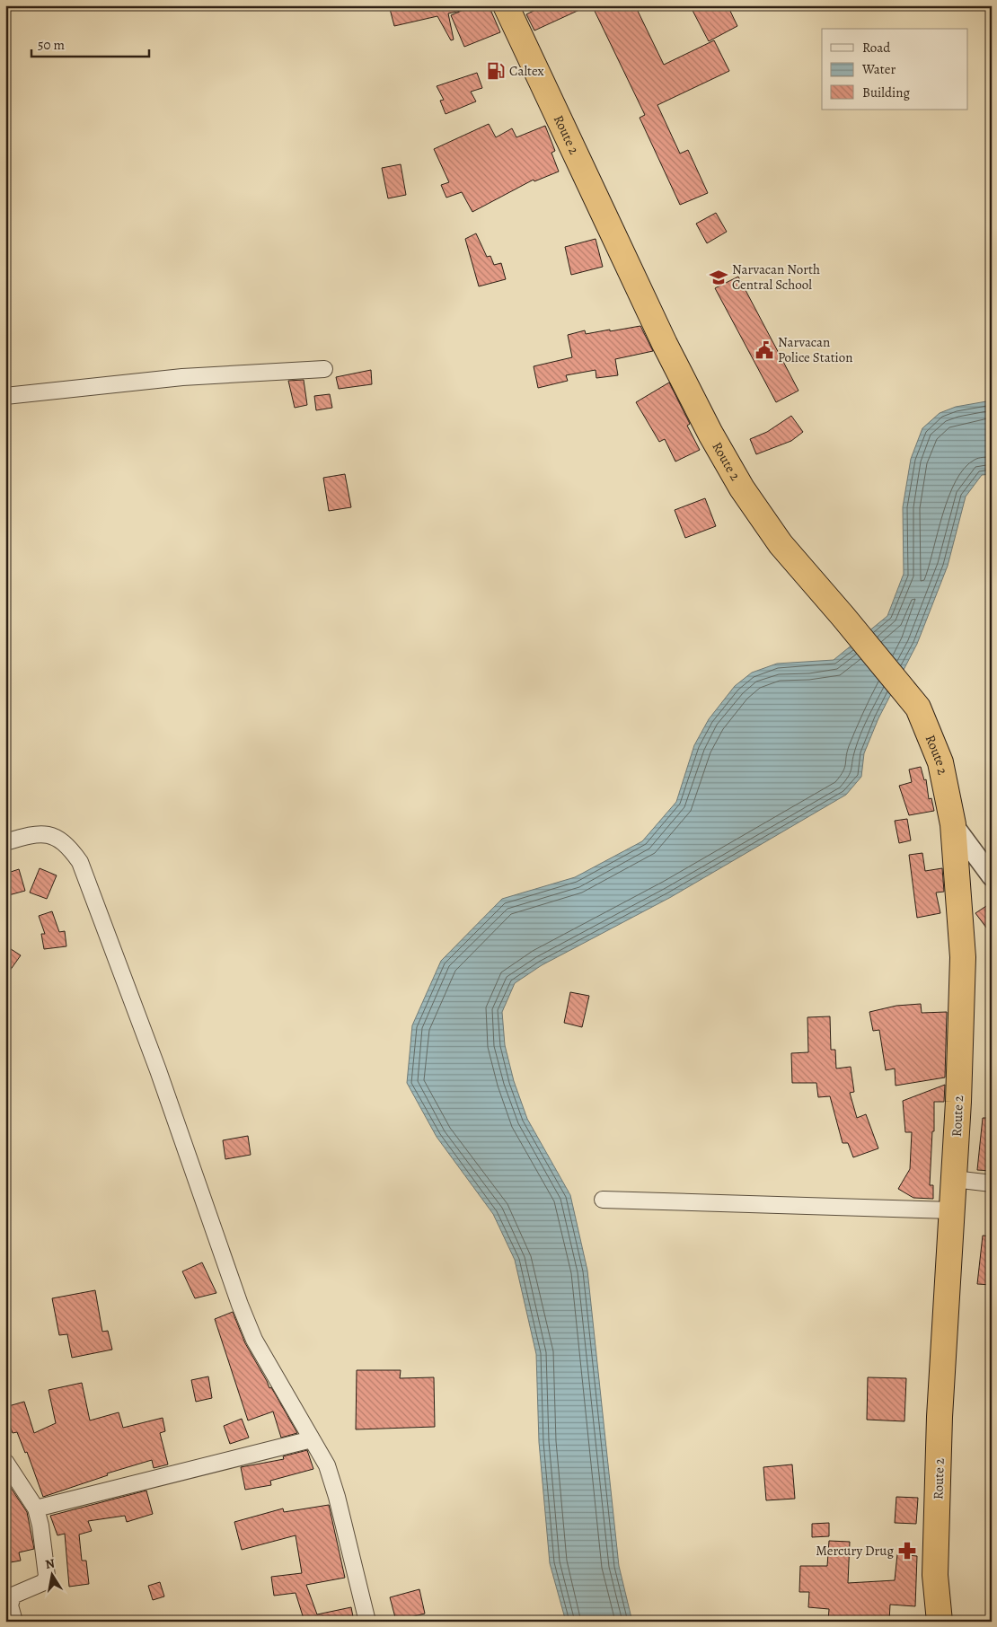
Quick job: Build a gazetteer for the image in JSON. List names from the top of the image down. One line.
{"streets":{"highway":["Route 2"]},"places":{"fuel station":["Caltex"],"school or university":["Narvacan North Central School"],"public building":["Narvacan Police Station"],"pharmacy":["Mercury Drug"]},"legend":["Road","Water","Building"],"scale_bar":"50 m","north":"top"}
